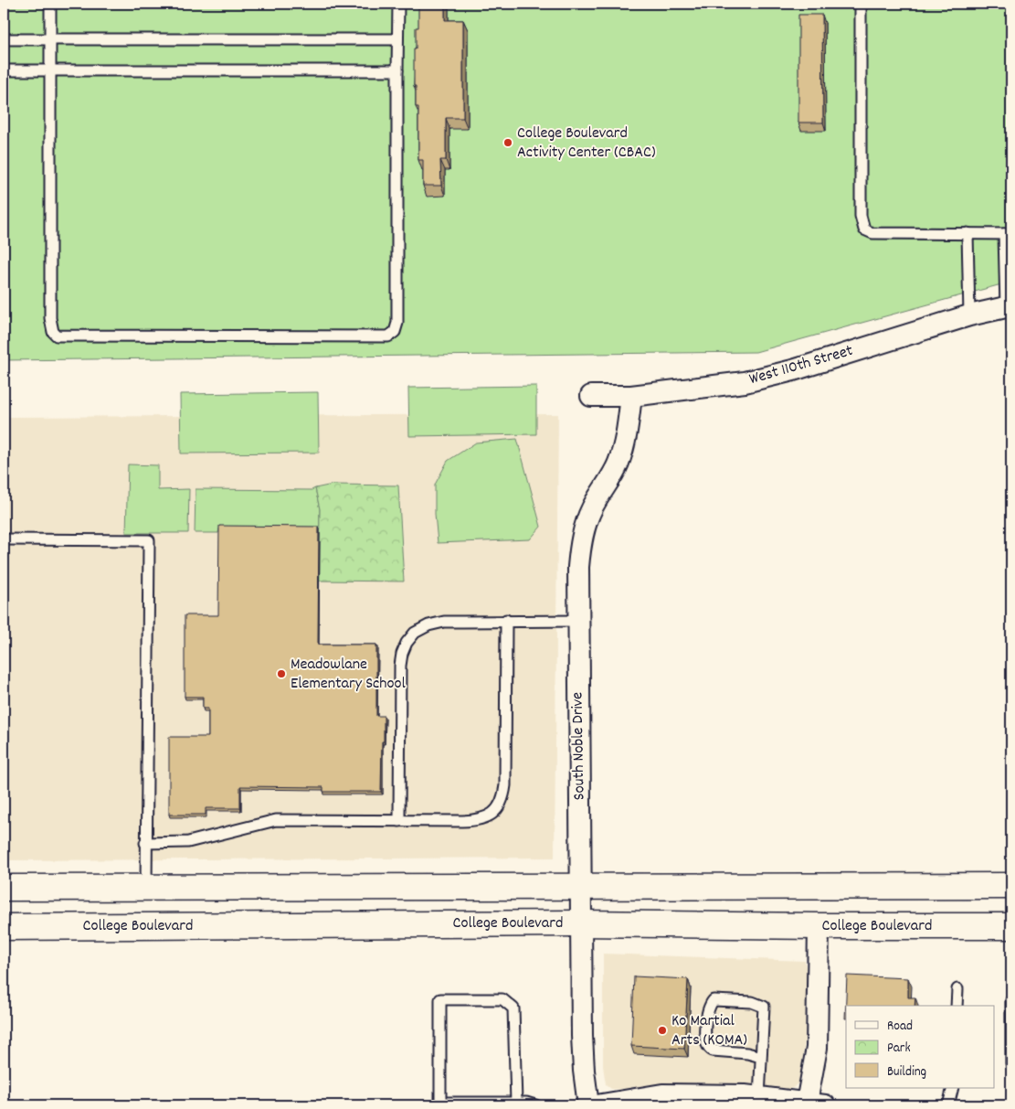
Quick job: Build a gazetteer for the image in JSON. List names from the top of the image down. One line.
{"streets":{"main road":["College Boulevard"],"street":["West 110th Street","South Noble Drive"]},"crossings":[["West 110th Street","South Noble Drive"],["South Noble Drive","College Boulevard"]],"places":["College Boulevard Activity Center (CBAC)","Meadowlane Elementary School","Ko Martial Arts (KOMA)"],"legend":["Road","Park","Building"]}
